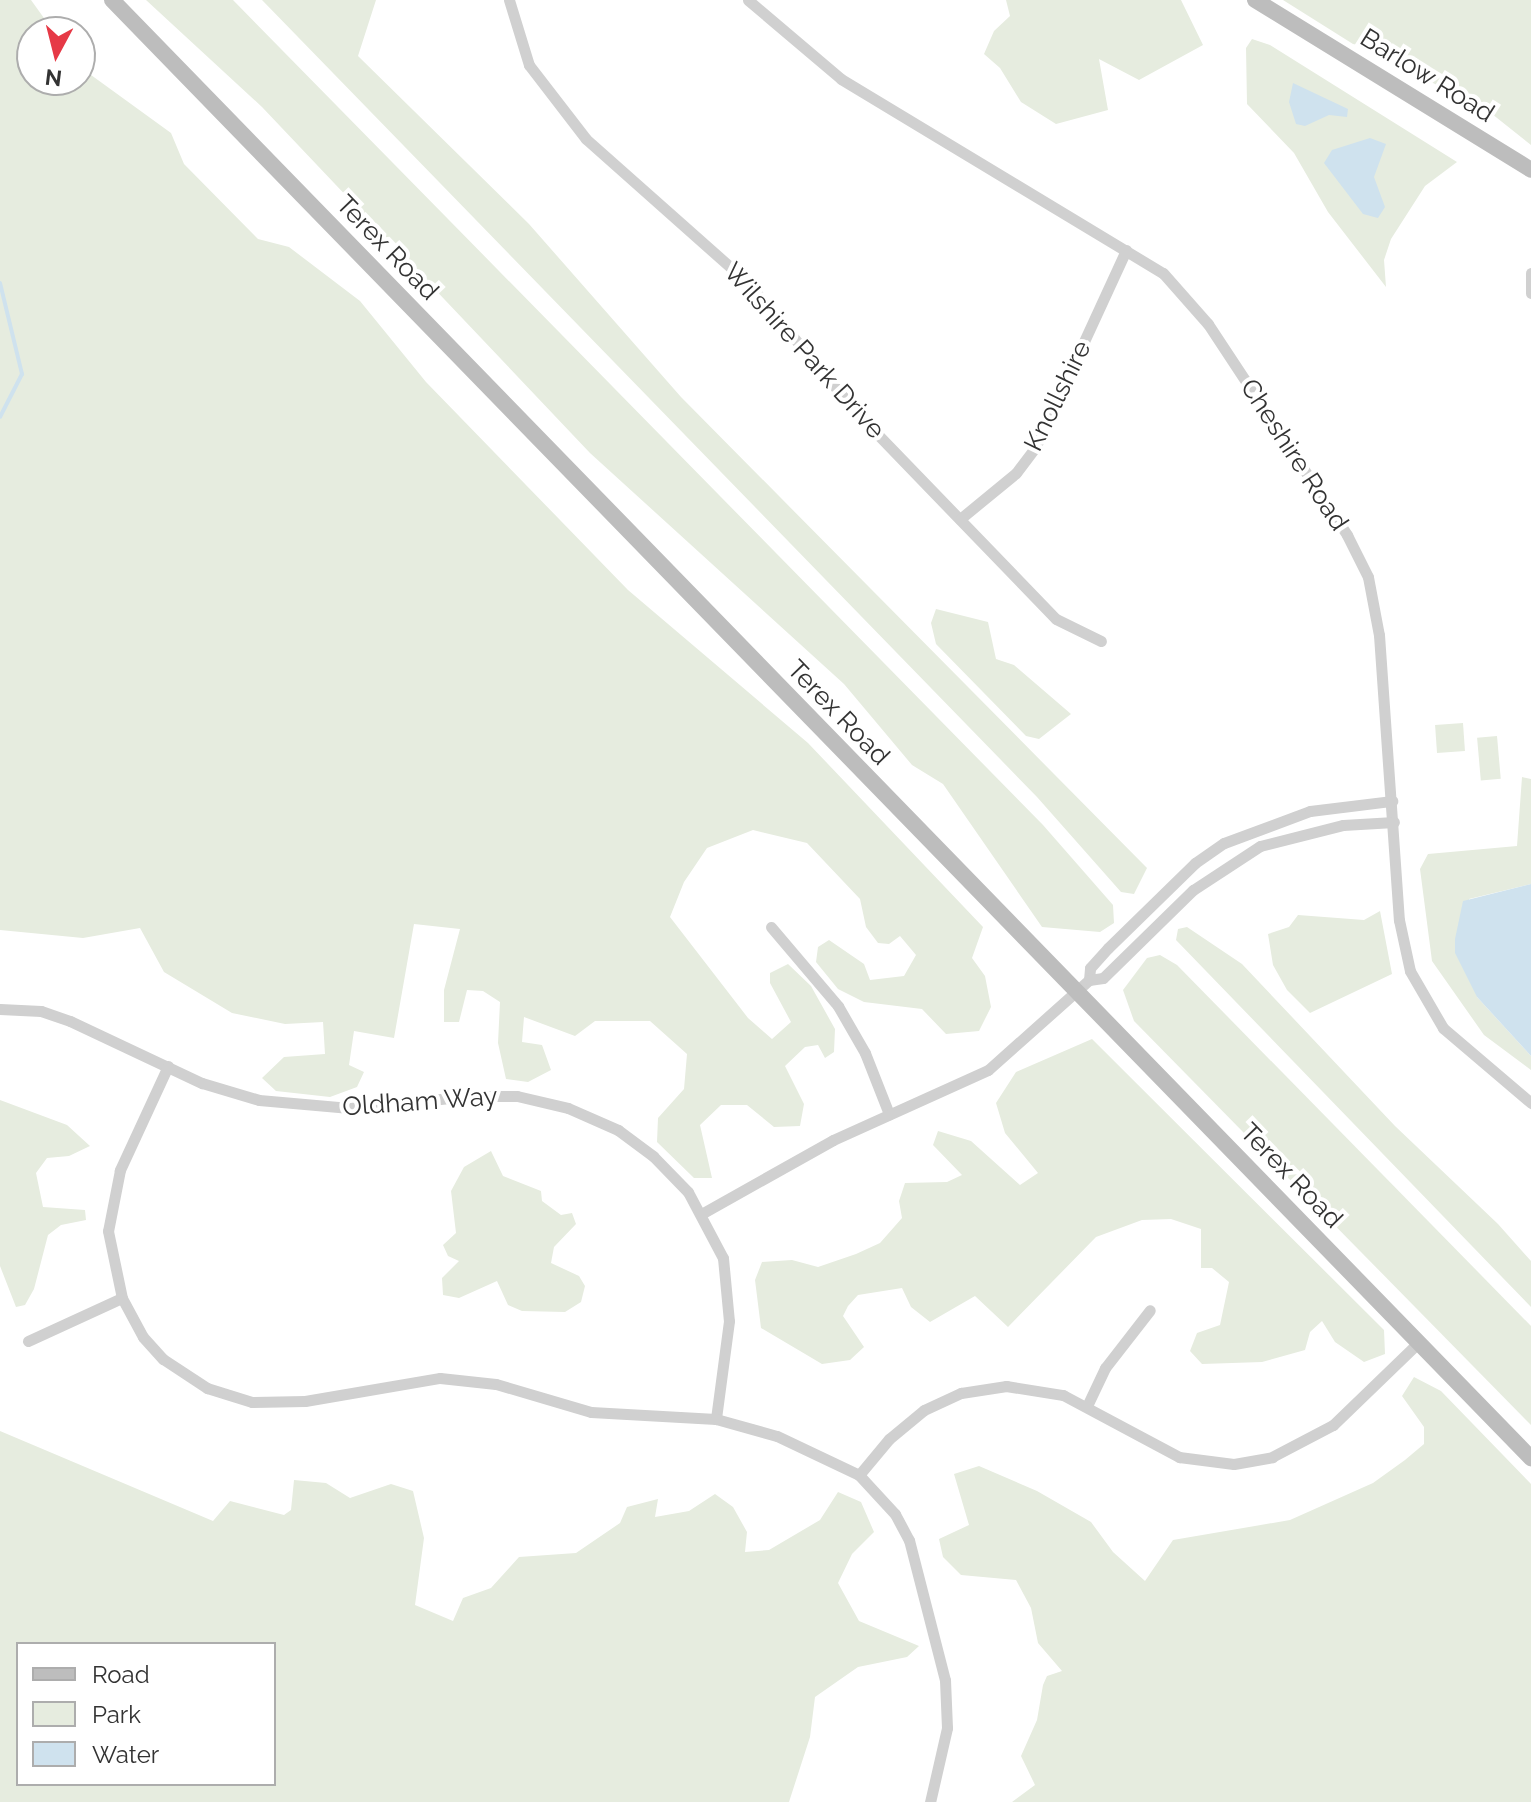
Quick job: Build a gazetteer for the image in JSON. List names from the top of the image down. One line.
{"streets":{"main road":["Barlow Road","Terex Road"],"street":["Wilshire Park Drive","Knollshire","Cheshire Road","Oldham Way"]},"crossings":[["Wilshire Park Drive","Knollshire"],["Knollshire","Cheshire Road"]],"legend":["Road","Park","Water"],"north":"bottom"}
